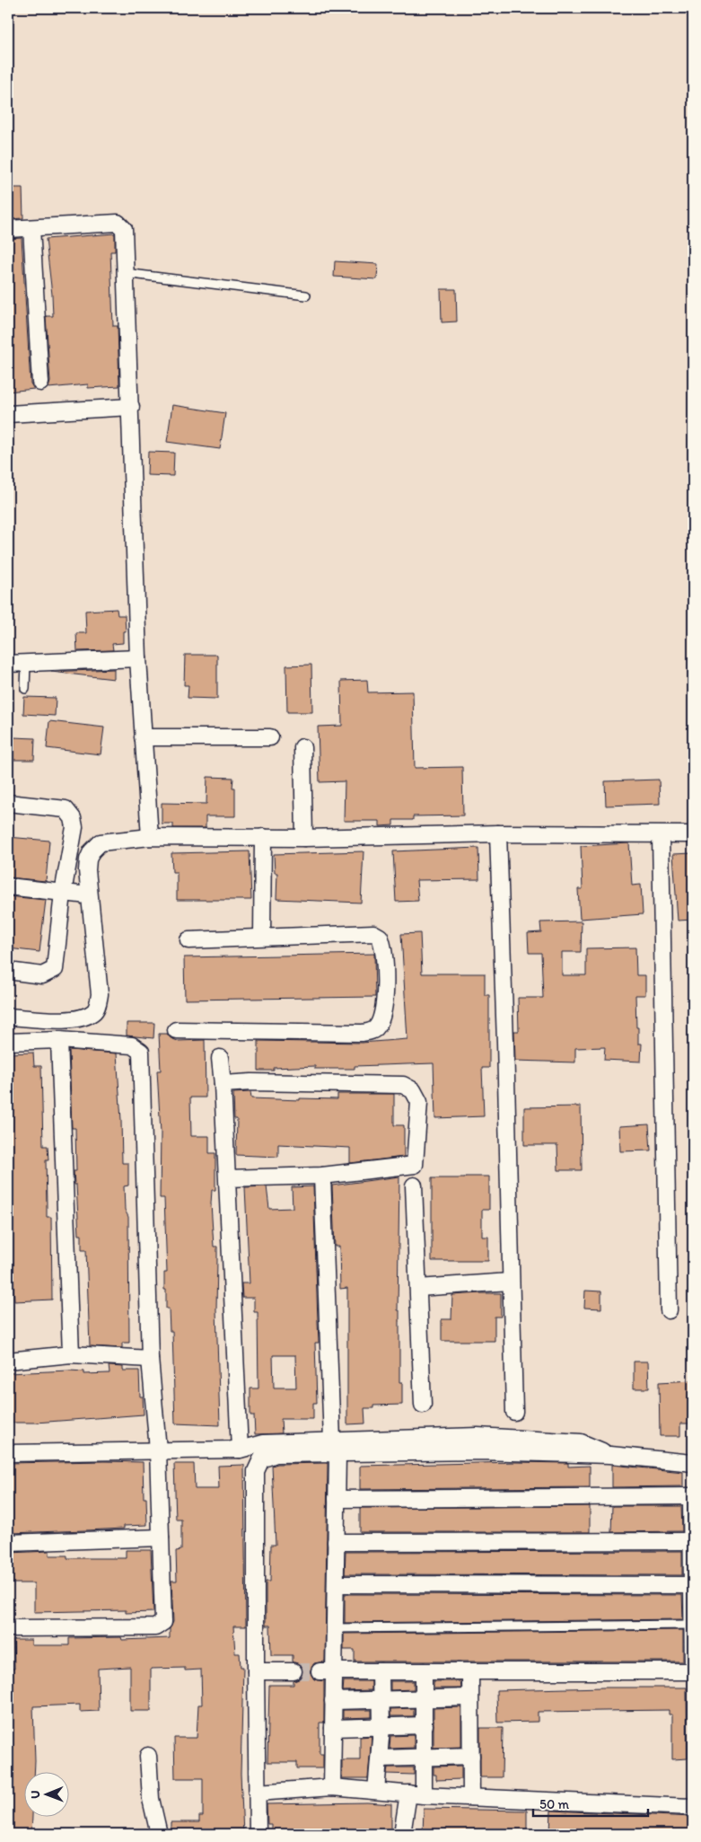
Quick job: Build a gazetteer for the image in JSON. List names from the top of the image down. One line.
{"scale_bar":"50 m","north":"left"}
